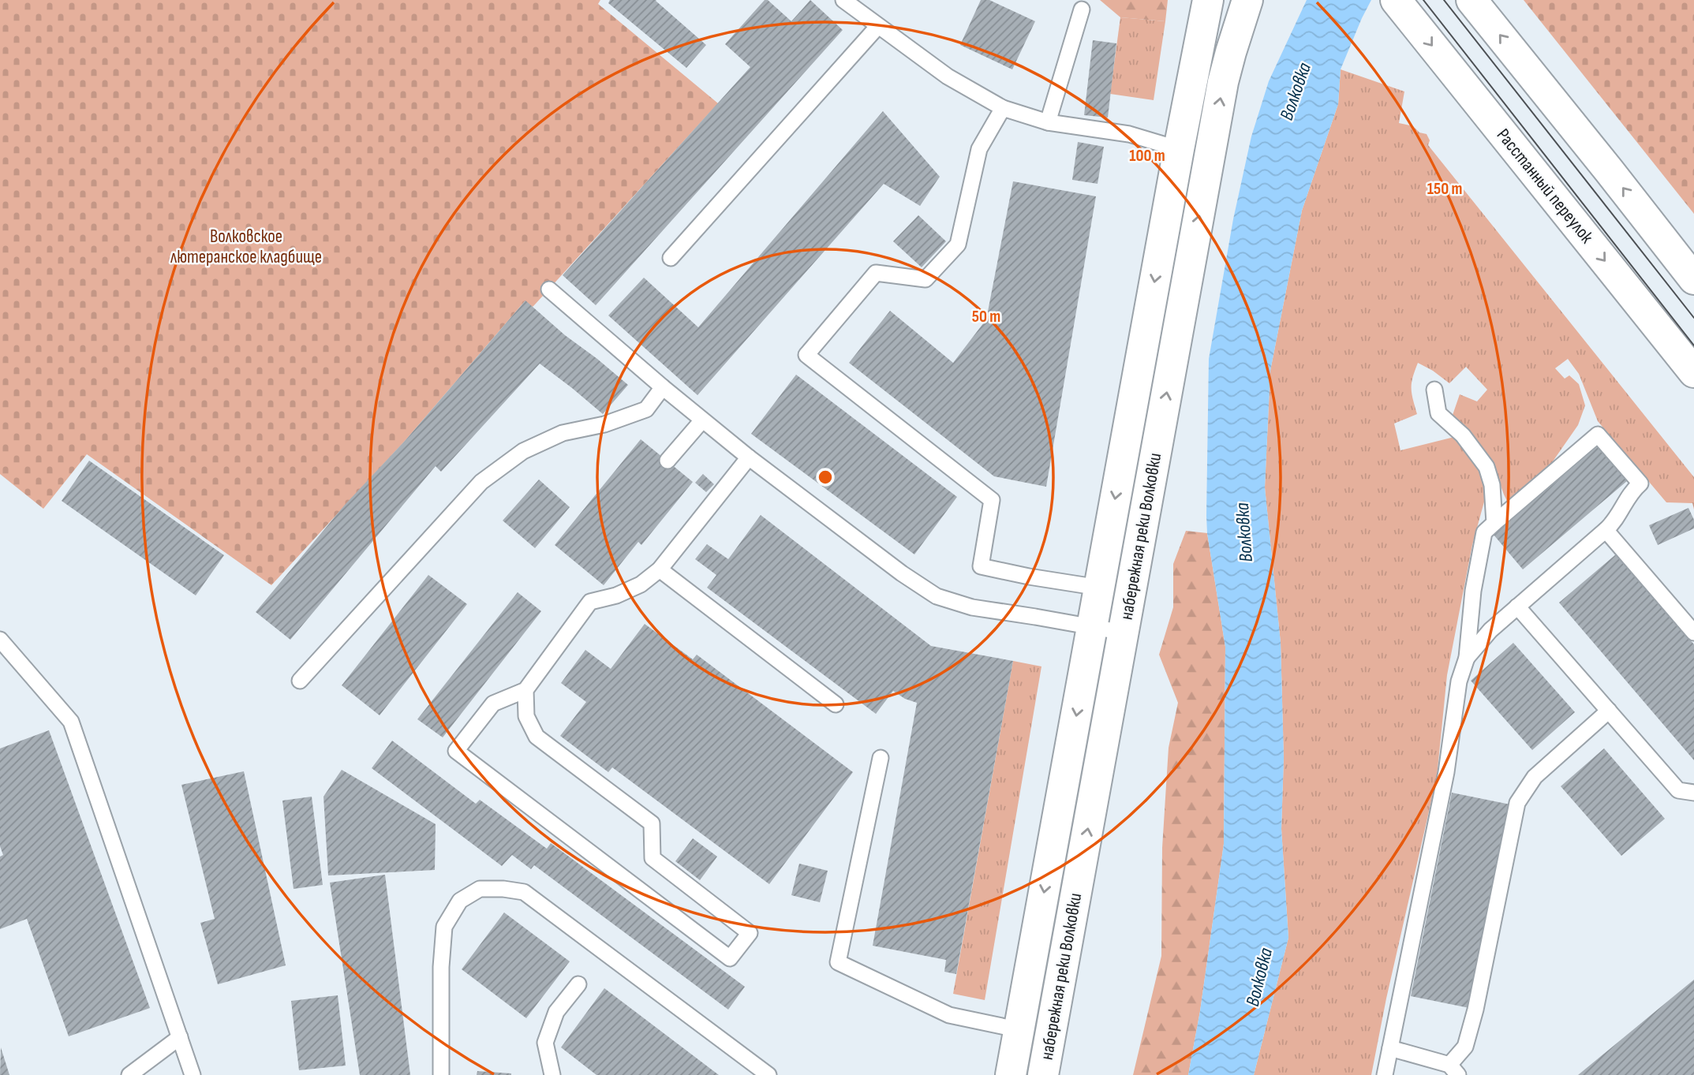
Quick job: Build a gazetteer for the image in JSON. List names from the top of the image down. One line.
{"streets":{"street":["Расстанный переулок","набережная реки Волковки"]},"water":["Волковка"],"parks":["Волковское лютеранское кладбище"],"rings":["100 m","150 m","50 m"]}
